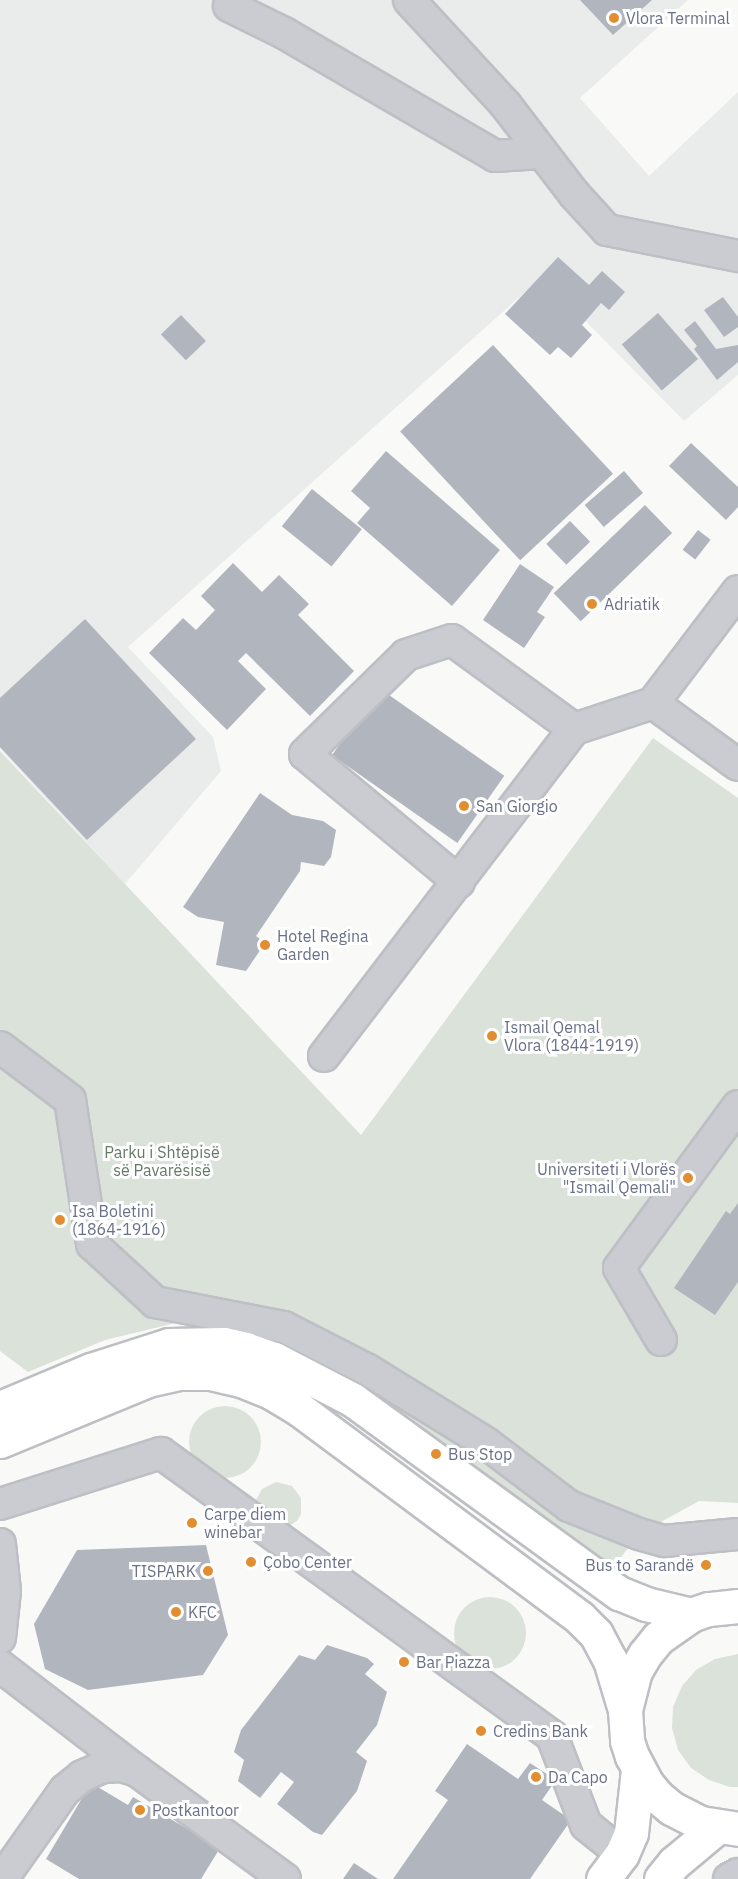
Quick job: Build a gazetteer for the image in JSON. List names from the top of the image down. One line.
{"parks":["Parku i Shtëpisë së Pavarësisë"],"places":["Vlora Terminal","Adriatik","San Giorgio","Hotel Regina Garden","Ismail Qemal Vlora (1844-1919)","Universiteti i Vlorës \"Ismail Qemali\"","Isa Boletini (1864-1916)","Bus Stop","Carpe diem winebar","Çobo Center","Bus to Sarandë","TISPARK","KFC","Bar Piazza","Credins Bank","Da Capo","Postkantoor"]}
